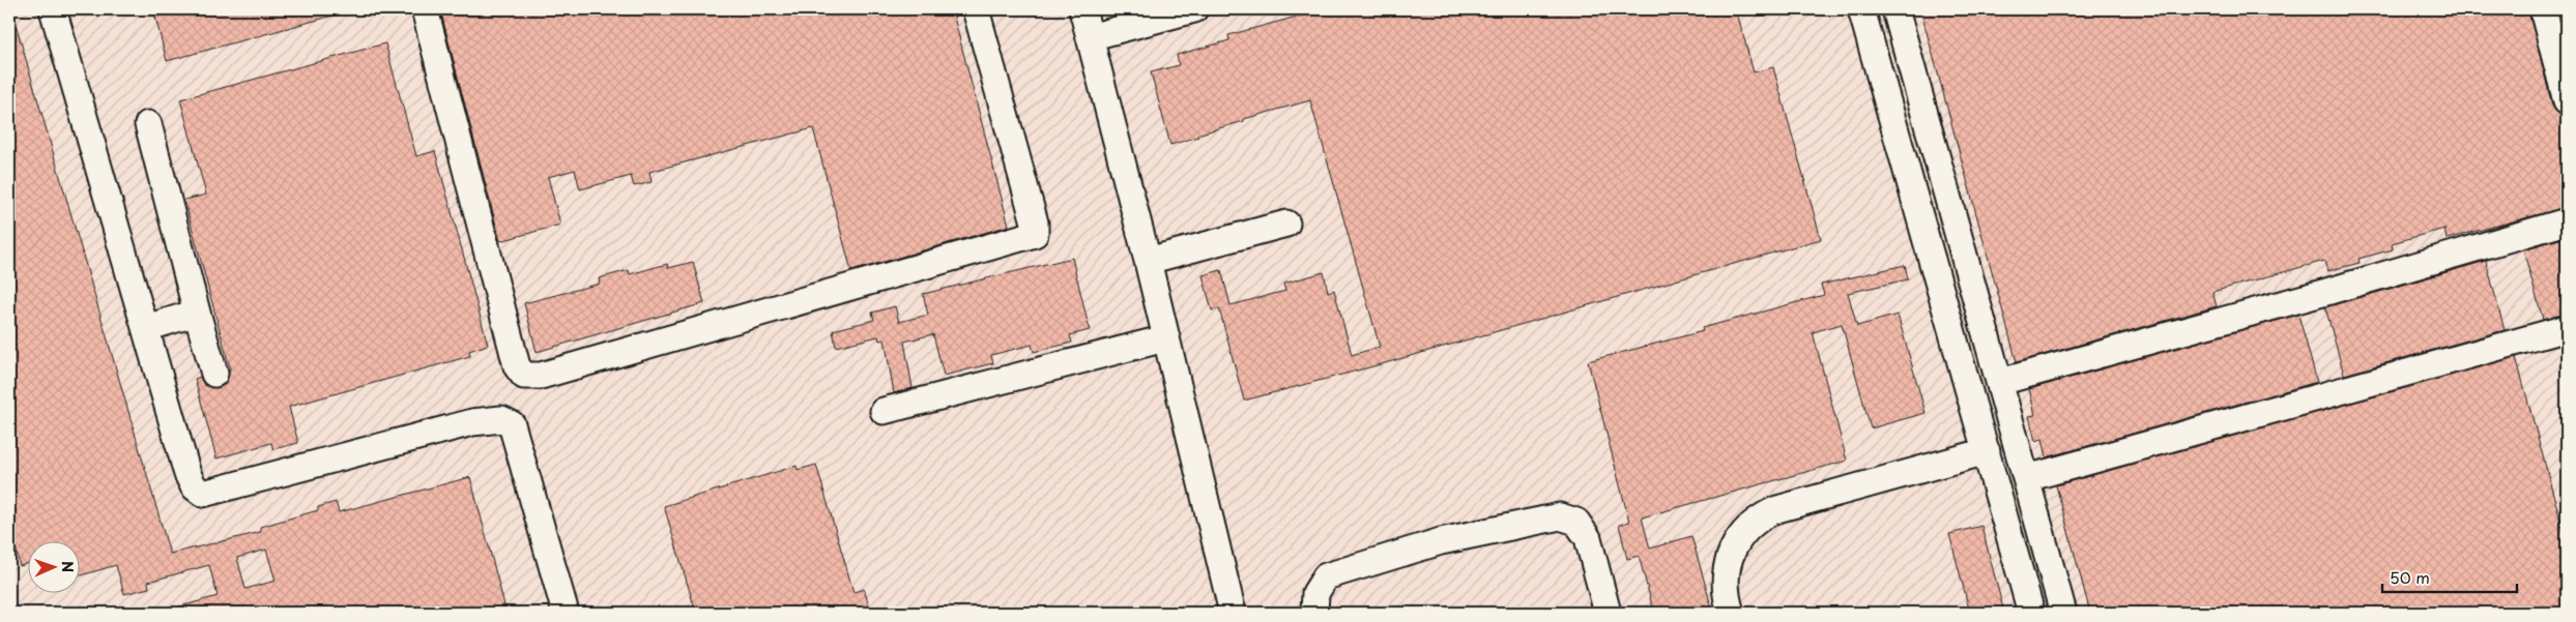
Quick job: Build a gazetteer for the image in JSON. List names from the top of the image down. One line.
{"scale_bar":"50 m","north":"right"}
